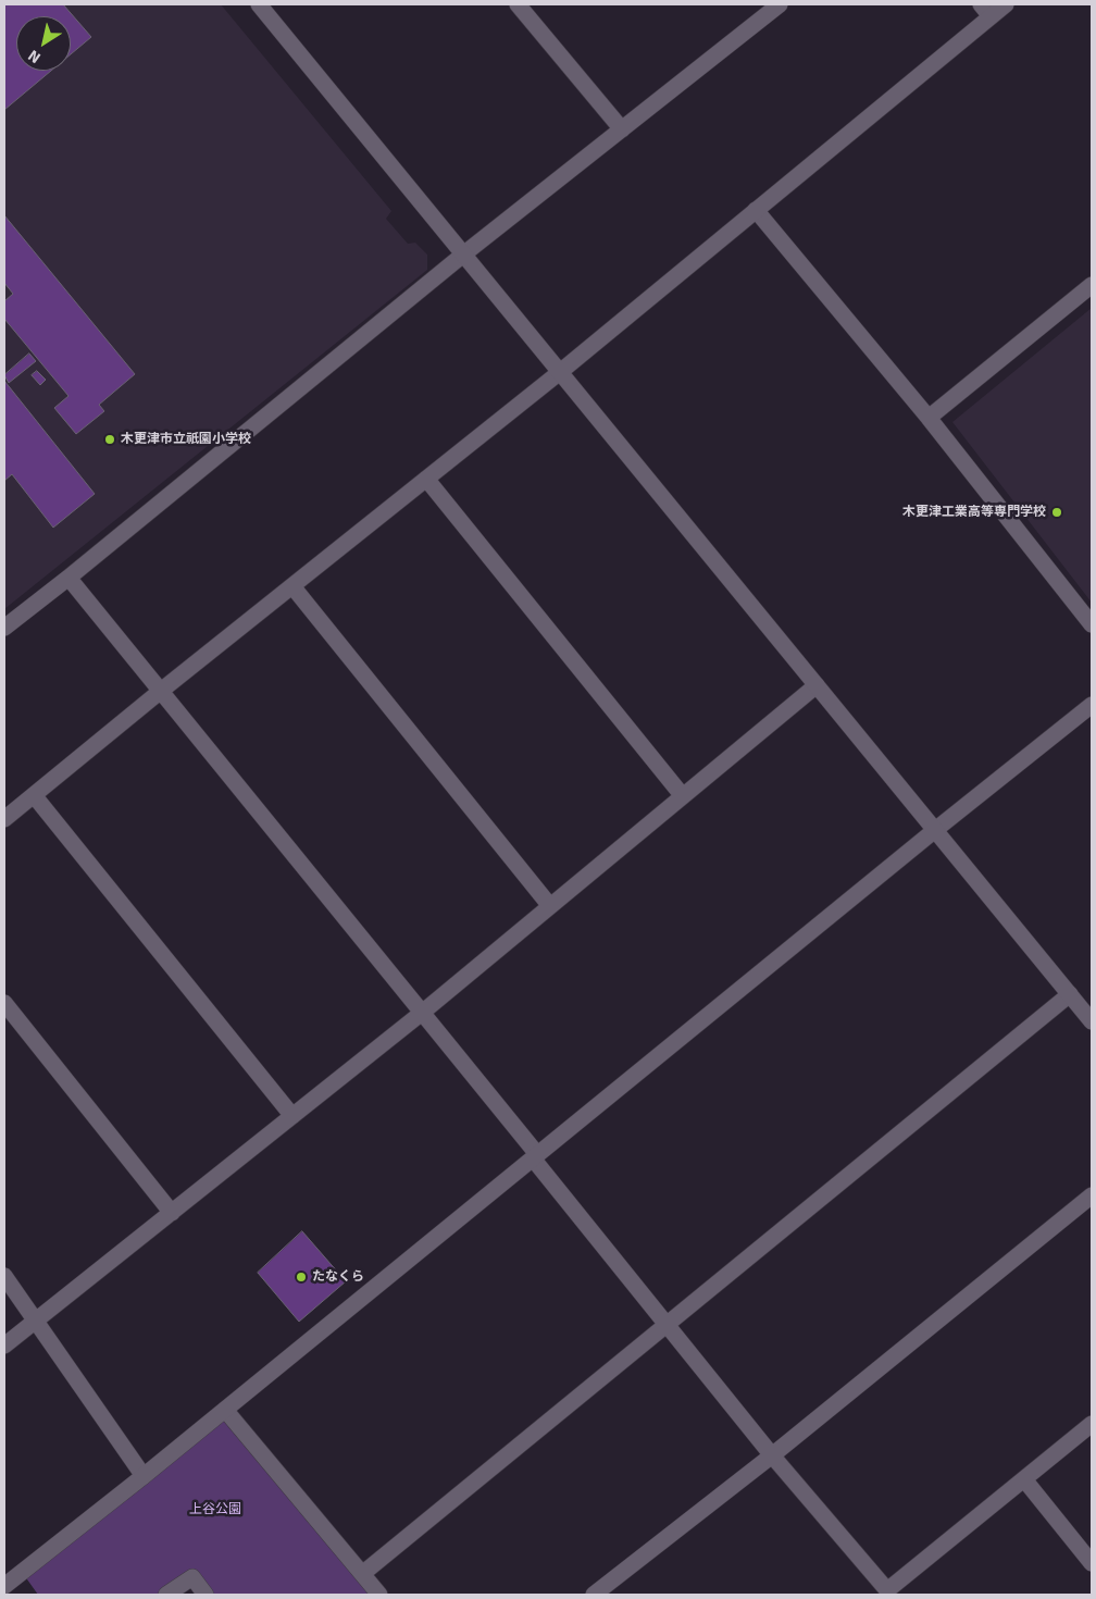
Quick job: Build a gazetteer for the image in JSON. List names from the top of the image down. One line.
{"parks":["上谷公園"],"places":["木更津市立祇園小学校","木更津工業高等専門学校","たなくら"],"north":"bottom left"}
